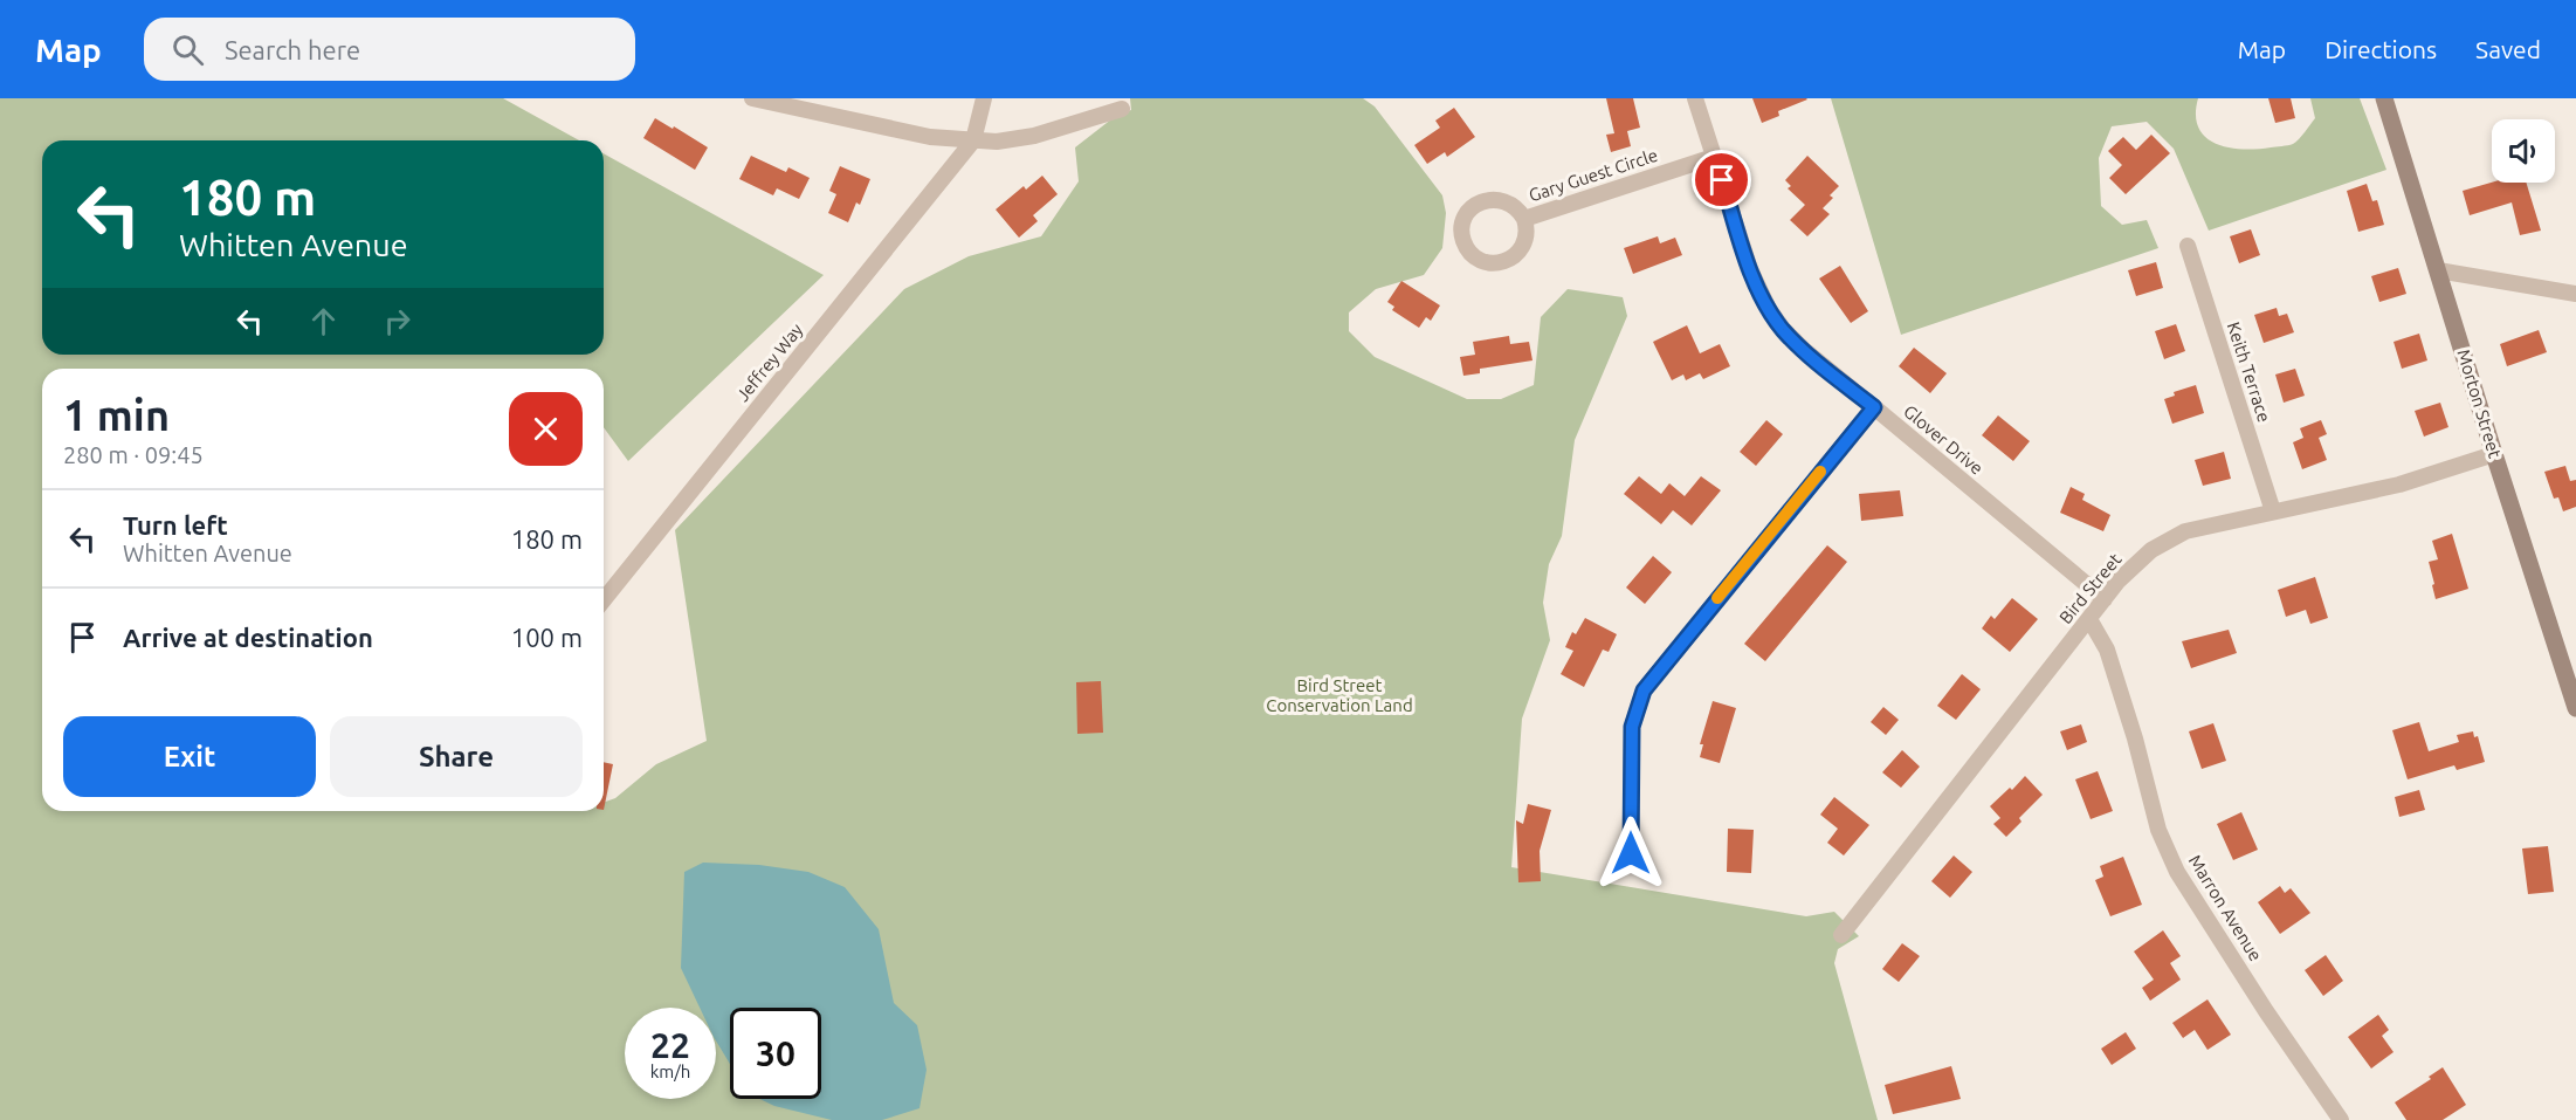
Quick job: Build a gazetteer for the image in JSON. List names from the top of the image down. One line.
{"streets":{"street":["Gary Guest Circle","Jeffrey Way","Keith Terrace","Morton Street","Glover Drive","Bird Street","Marron Avenue"]},"crossings":[["Gary Guest Circle","Glover Drive"],["Keith Terrace","Bird Street"],["Morton Street","Bird Street"],["Glover Drive","Bird Street"],["Bird Street","Marron Avenue"]],"parks":["Bird Street Conservation Land"],"page":{"header":"Map","search":"Search here","nav":["Map","Directions","Saved"],"turn":["180 m","Whitten Avenue"],"heading":["1 min","280 m · 09:45"],"list":[{"name":"Turn left","note":"Whitten Avenue","value":"180 m"},{"name":"Arrive at destination","value":"100 m"}],"buttons":["Exit","Share"],"speed":"22 km/h","limit":"30"}}
